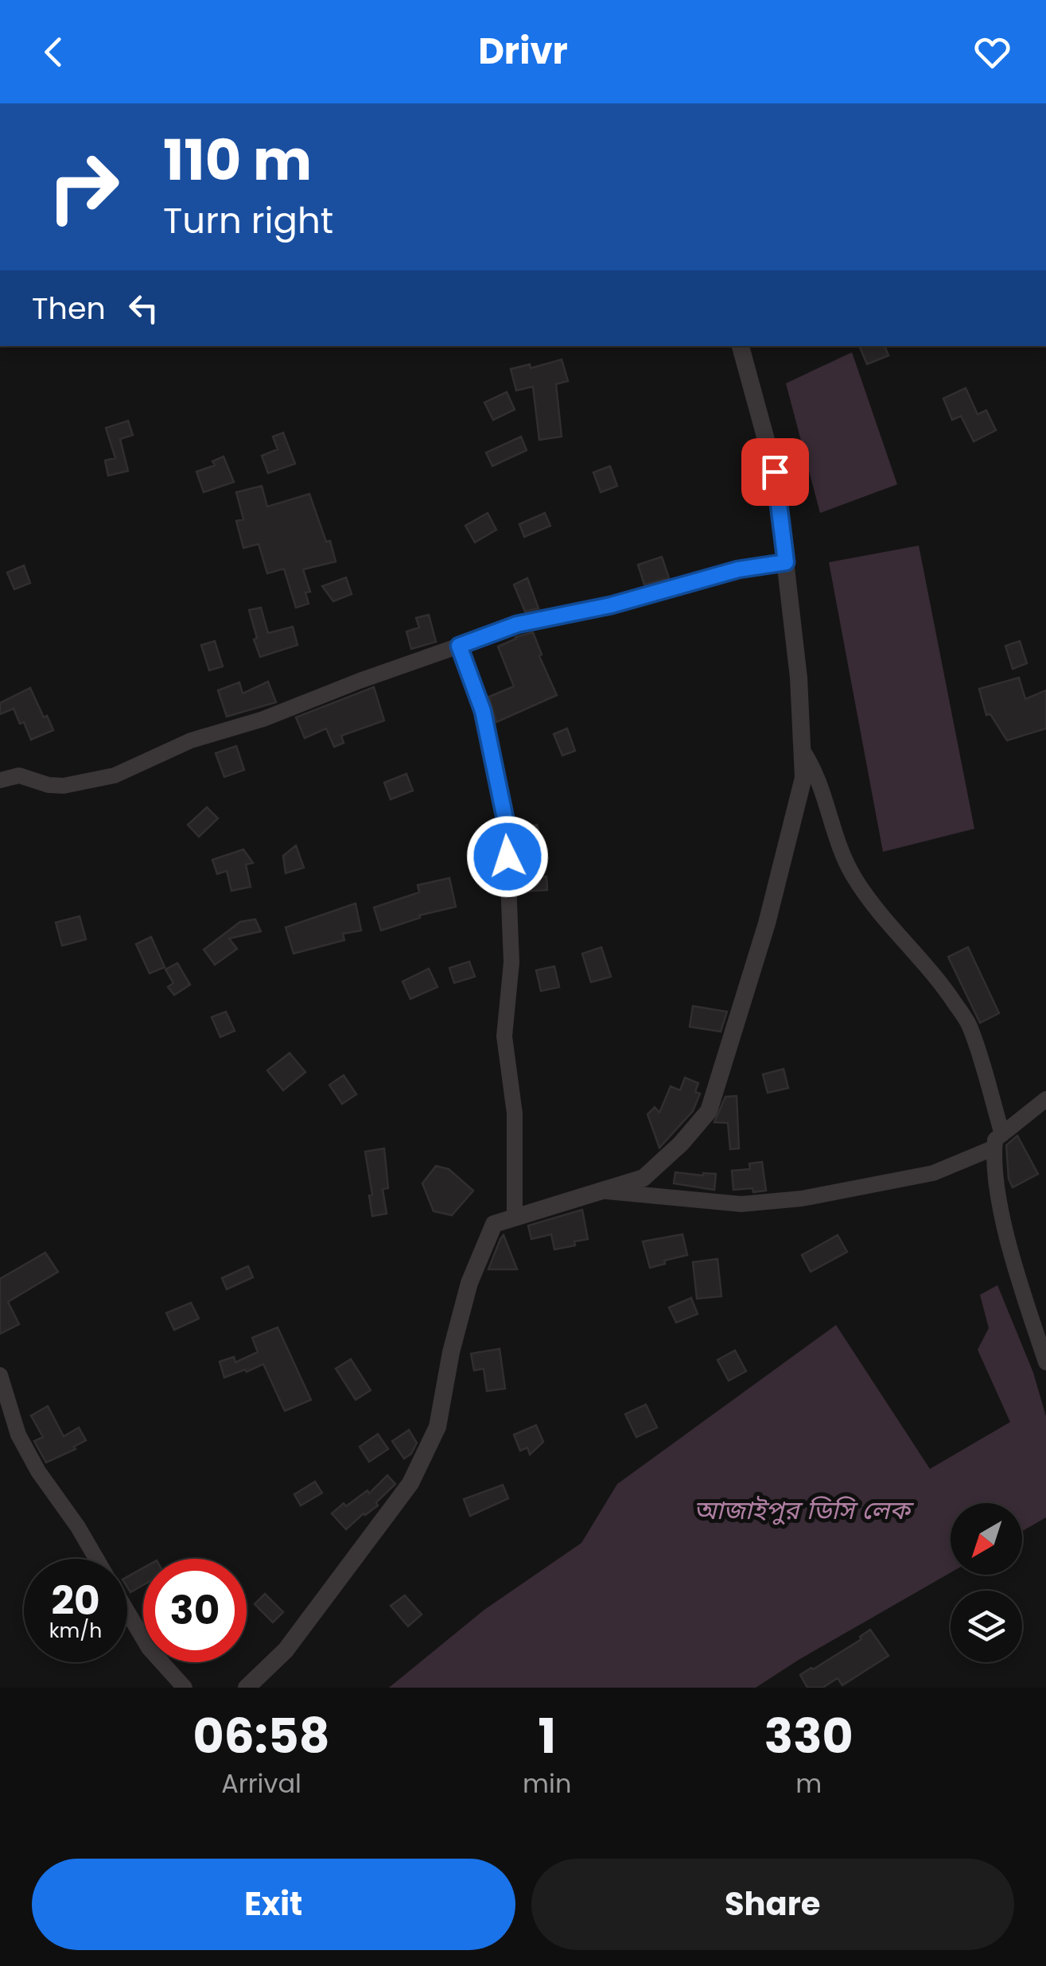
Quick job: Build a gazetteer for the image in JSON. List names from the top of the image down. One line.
{"water":["আজাইপুর ডিসি লেক"],"north":"bottom left","page":{"header":"Drivr","turn":["110 m","Turn right"],"then":"Then","speed":"20 km/h","limit":"30","eta":["06:58","Arrival","1","min","330","m"],"buttons":["Exit","Share"]}}
